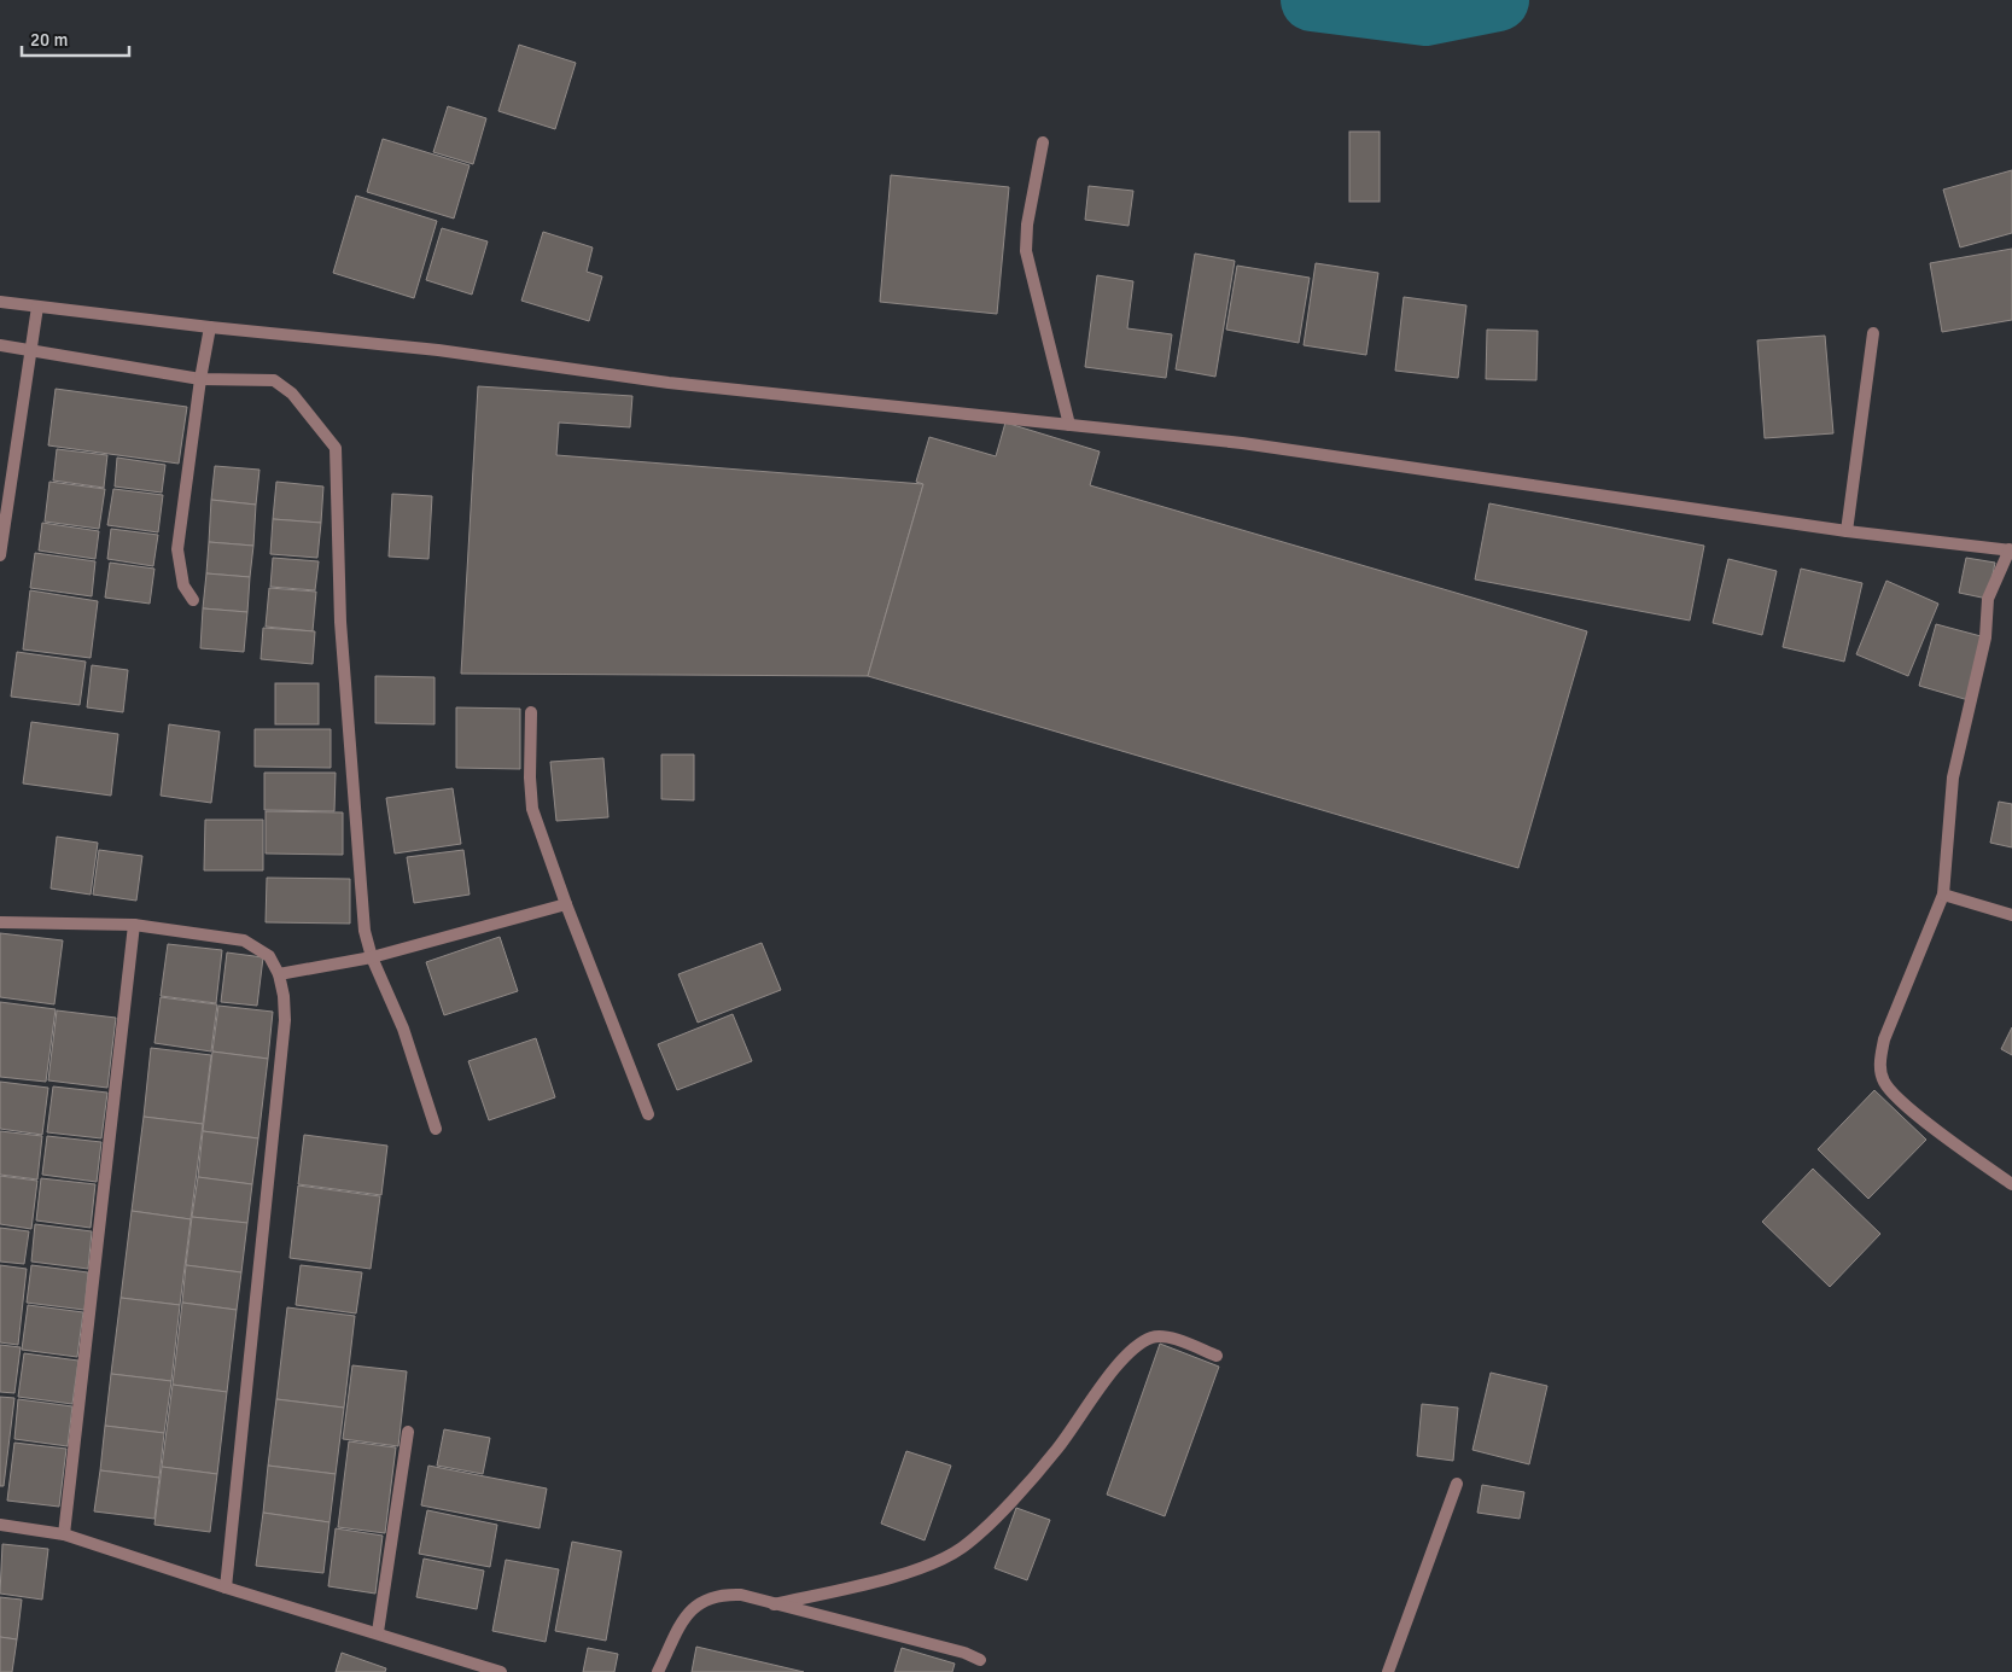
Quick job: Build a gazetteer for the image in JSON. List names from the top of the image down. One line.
{"scale_bar":"20 m"}
